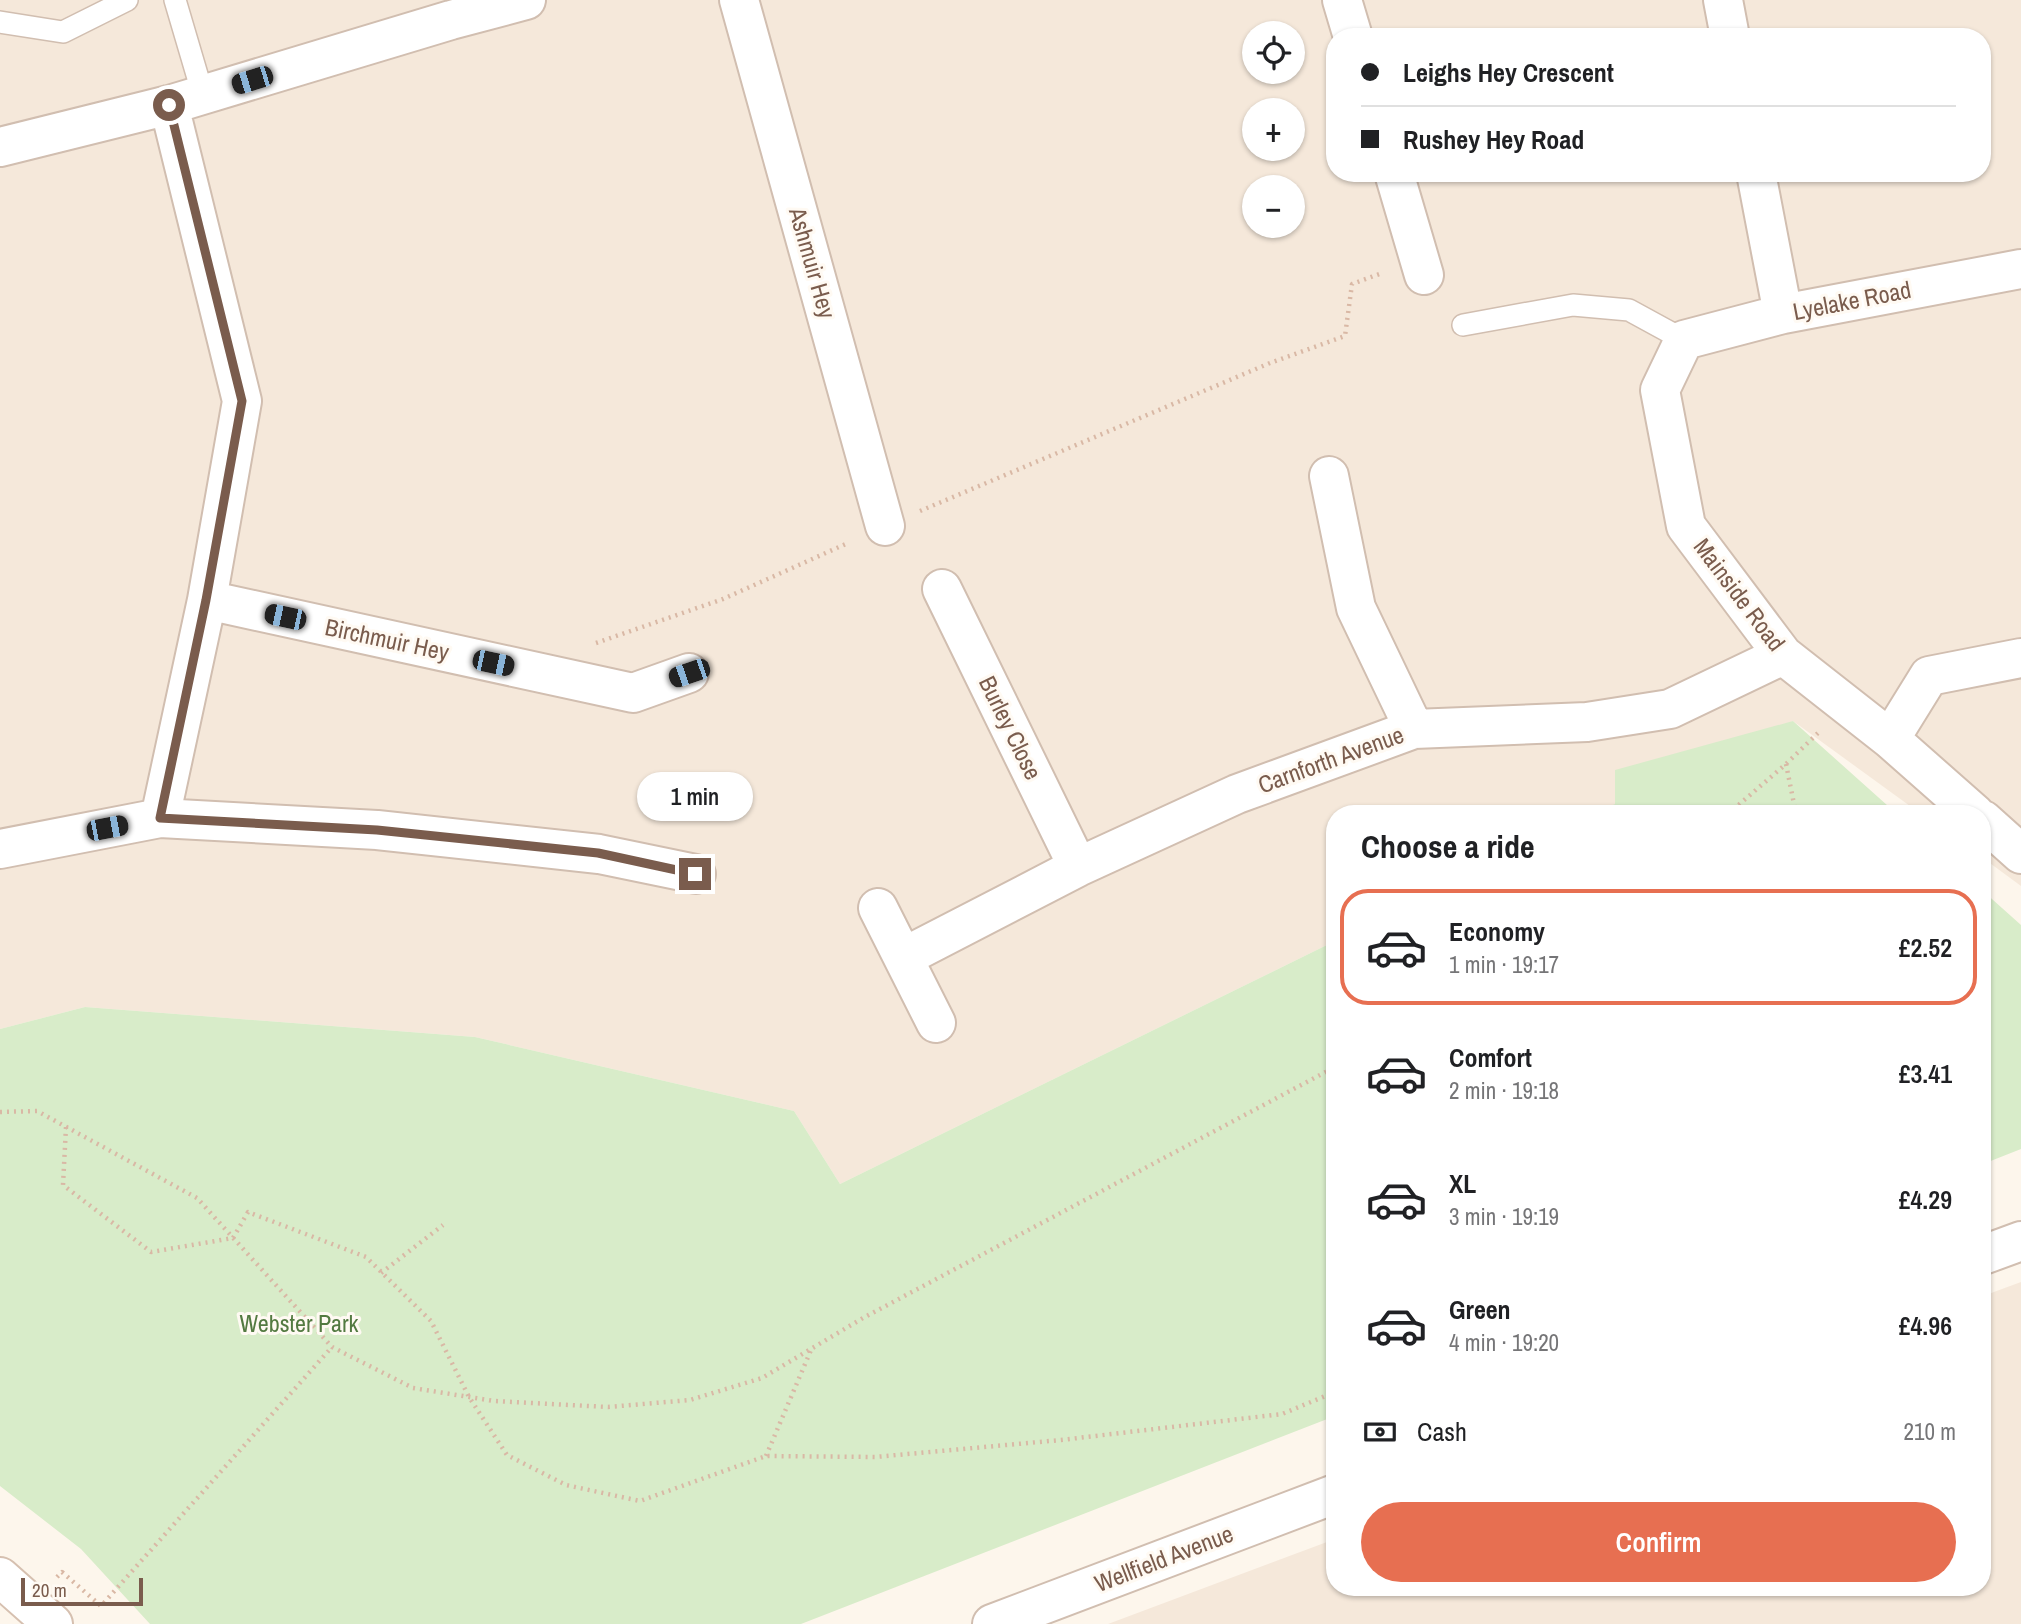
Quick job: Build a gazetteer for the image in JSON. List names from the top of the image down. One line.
{"streets":{"street":["Ashmuir Hey","Lyelake Road","Mainside Road","Birchmuir Hey","Burley Close","Carnforth Avenue","Wellfield Avenue"]},"crossings":[["Lyelake Road","Mainside Road"],["Mainside Road","Carnforth Avenue"],["Burley Close","Carnforth Avenue"]],"parks":["Webster Park"],"scale_bar":"20 m","page":{"map_buttons":["+","−"],"banner":["Leighs Hey Crescent","Rushey Hey Road"],"bubble":"1 min","heading":"Choose a ride","list":[{"name":"Economy","note":"1 min · 19:17","value":"£2.52"},{"name":"Comfort","note":"2 min · 19:18","value":"£3.41"},{"name":"XL","note":"3 min · 19:19","value":"£4.29"},{"name":"Green","note":"4 min · 19:20","value":"£4.96"}],"pay":["Cash","210 m"],"buttons":"Confirm","scale":"20 m"}}
